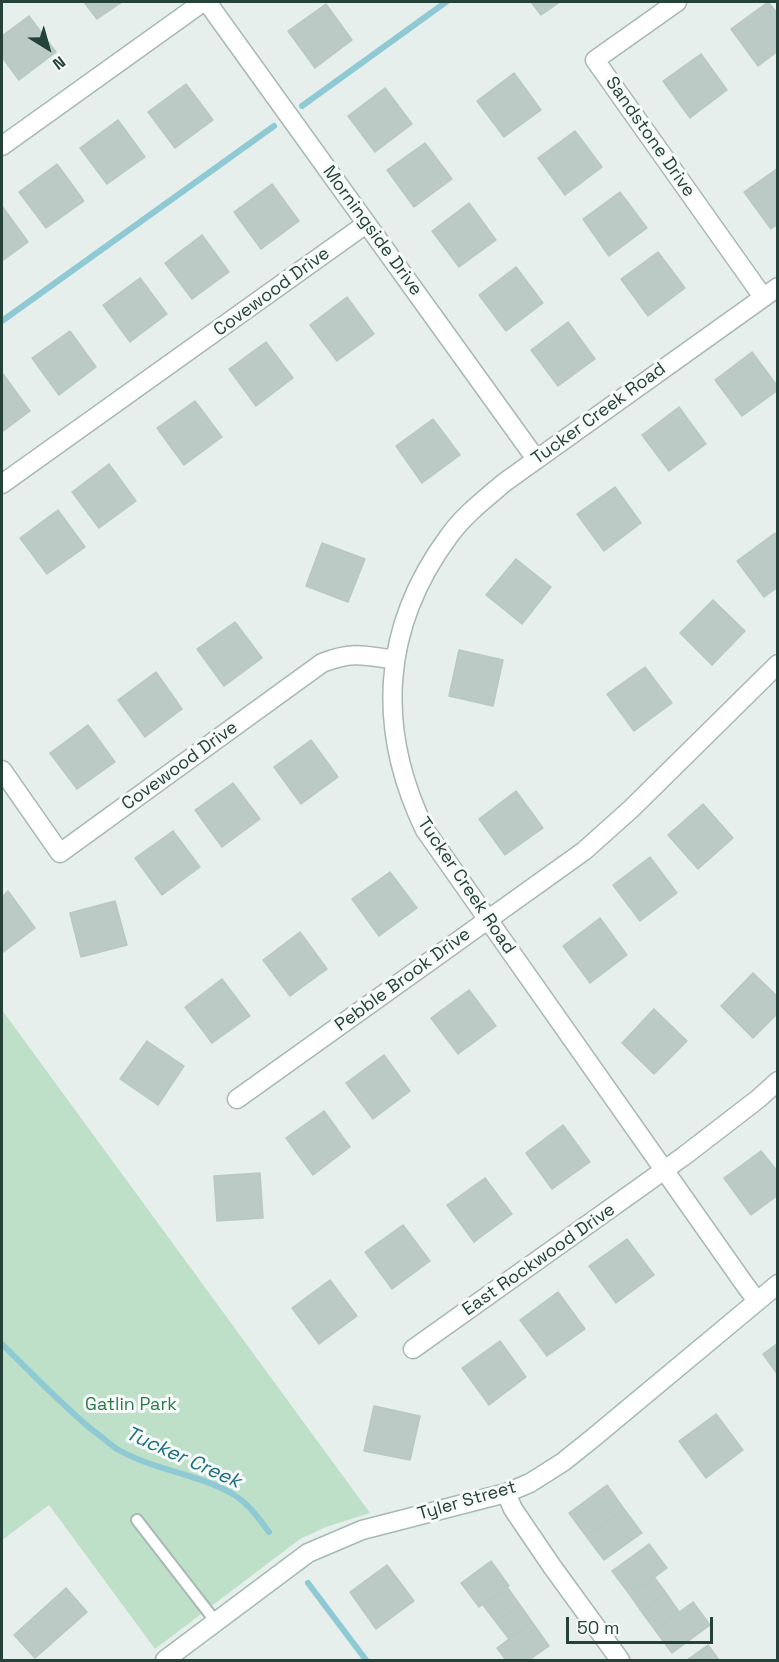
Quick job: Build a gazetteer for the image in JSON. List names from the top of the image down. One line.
{"streets":{"street":["Sandstone Drive","Morningside Drive","Covewood Drive","Tucker Creek Road","Pebble Brook Drive","East Rockwood Drive","Tyler Street"]},"crossings":[["Sandstone Drive","Tucker Creek Road"],["Morningside Drive","Covewood Drive"],["Morningside Drive","Tucker Creek Road"],["Covewood Drive","Tucker Creek Road"],["Tucker Creek Road","Pebble Brook Drive"],["Tucker Creek Road","East Rockwood Drive"],["Tucker Creek Road","Tyler Street"]],"water":["Tucker Creek"],"parks":["Gatlin Park"],"scale_bar":"50 m","north":"bottom right"}
